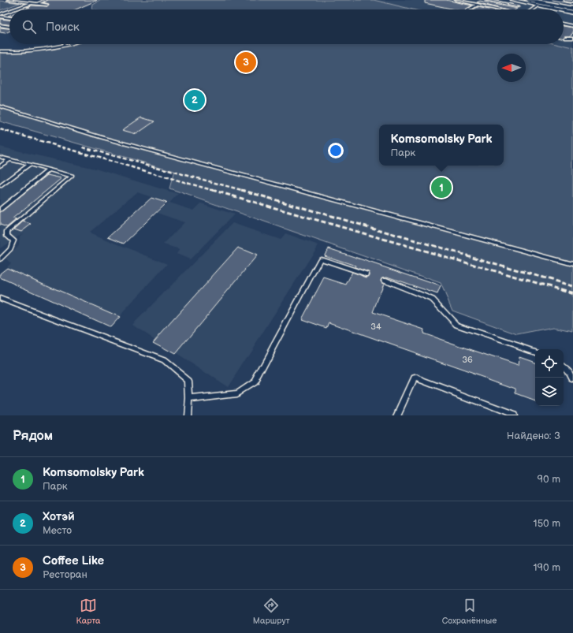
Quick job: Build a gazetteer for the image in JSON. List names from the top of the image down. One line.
{"house_numbers":["34","36"],"north":"left","page":{"search":"Поиск","pins":["3","2","1"],"popup":["Komsomolsky Park","Парк"],"heading":["Рядом","Найдено: 3"],"list":[{"mark":"1","name":"Komsomolsky Park","note":"Парк","value":"90 m"},{"mark":"2","name":"Хотэй","note":"Место","value":"150 m"},{"mark":"3","name":"Coffee Like","note":"Ресторан","value":"190 m"}],"nav":["Карта","Маршрут","Сохранённые"]}}
